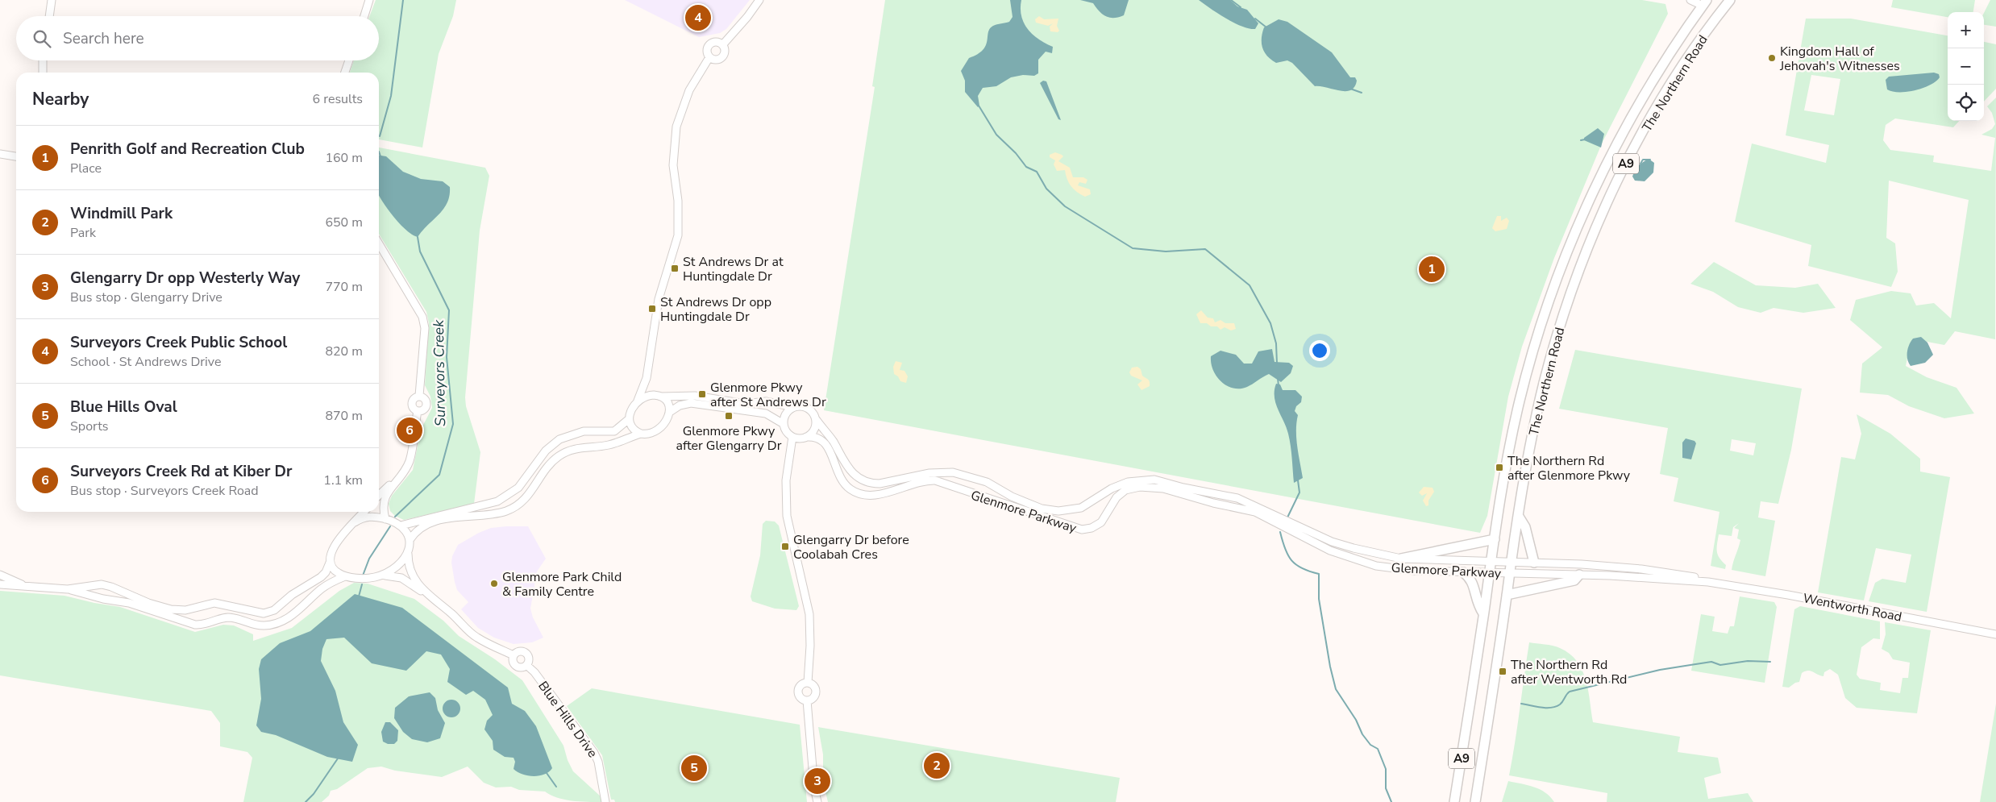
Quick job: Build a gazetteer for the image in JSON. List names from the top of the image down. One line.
{"streets":{"highway":["The Northern Road","A9"],"main road":["Glenmore Parkway","Wentworth Road","Blue Hills Drive"]},"crossings":[["The Northern Road","Glenmore Parkway"],["The Northern Road","Wentworth Road"],["Glenmore Parkway","Wentworth Road"]],"water":["Surveyors Creek"],"places":{"other":["Kingdom Hall of Jehovah's Witnesses","Glenmore Park Child & Family Centre"],"transit":["St Andrews Dr at Huntingdale Dr","St Andrews Dr opp Huntingdale Dr","Glenmore Pkwy after St Andrews Dr","Glenmore Pkwy after Glengarry Dr","The Northern Rd after Glenmore Pkwy","Glengarry Dr before Coolabah Cres","The Northern Rd after Wentworth Rd"]},"page":{"pins":["4","1","6","2","5","3"],"map_buttons":["+","−"],"search":"Search here","heading":["Nearby","6 results"],"list":[{"mark":"1","name":"Penrith Golf and Recreation Club","note":"Place","value":"160 m"},{"mark":"2","name":"Windmill Park","note":"Park","value":"650 m"},{"mark":"3","name":"Glengarry Dr opp Westerly Way","note":"Bus stop · Glengarry Drive","value":"770 m"},{"mark":"4","name":"Surveyors Creek Public School","note":"School · St Andrews Drive","value":"820 m"},{"mark":"5","name":"Blue Hills Oval","note":"Sports","value":"870 m"},{"mark":"6","name":"Surveyors Creek Rd at Kiber Dr","note":"Bus stop · Surveyors Creek Road","value":"1.1 km"}]}}
